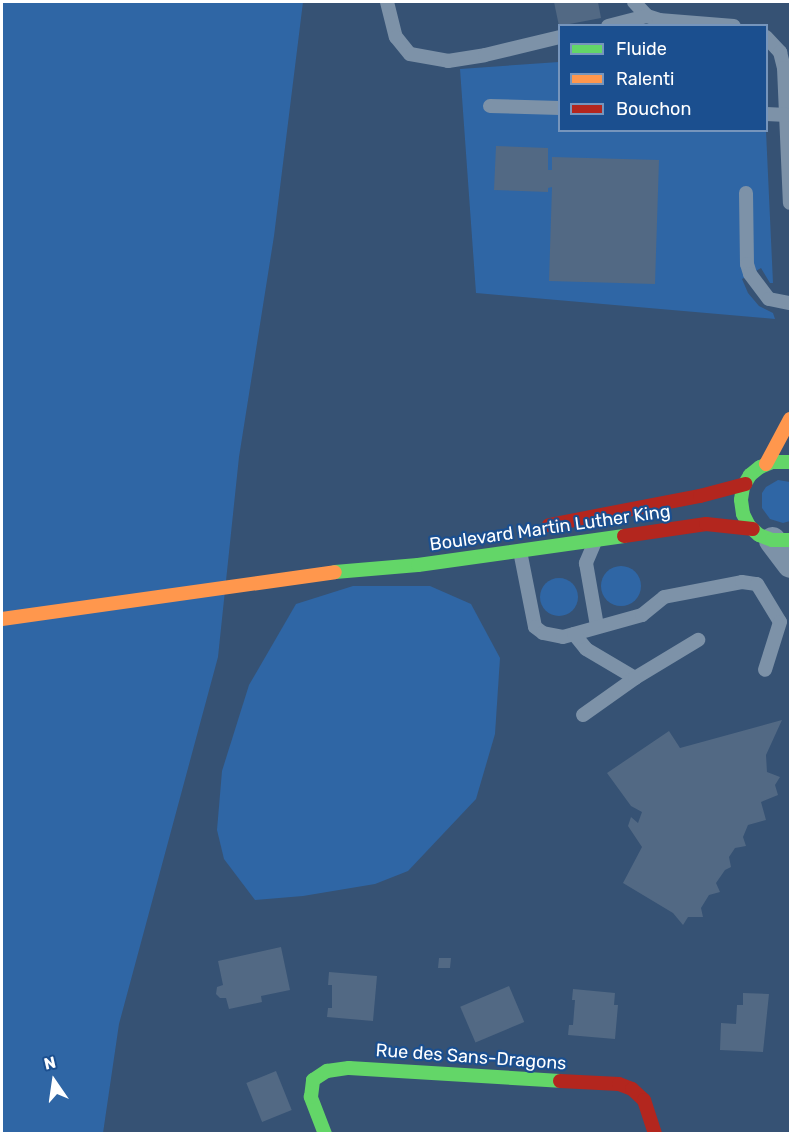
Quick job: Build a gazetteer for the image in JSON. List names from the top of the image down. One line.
{"streets":{"main road":["Boulevard Martin Luther King","Rue des Sans-Dragons"]},"legend":["Fluide","Ralenti","Bouchon"],"north":"top"}
